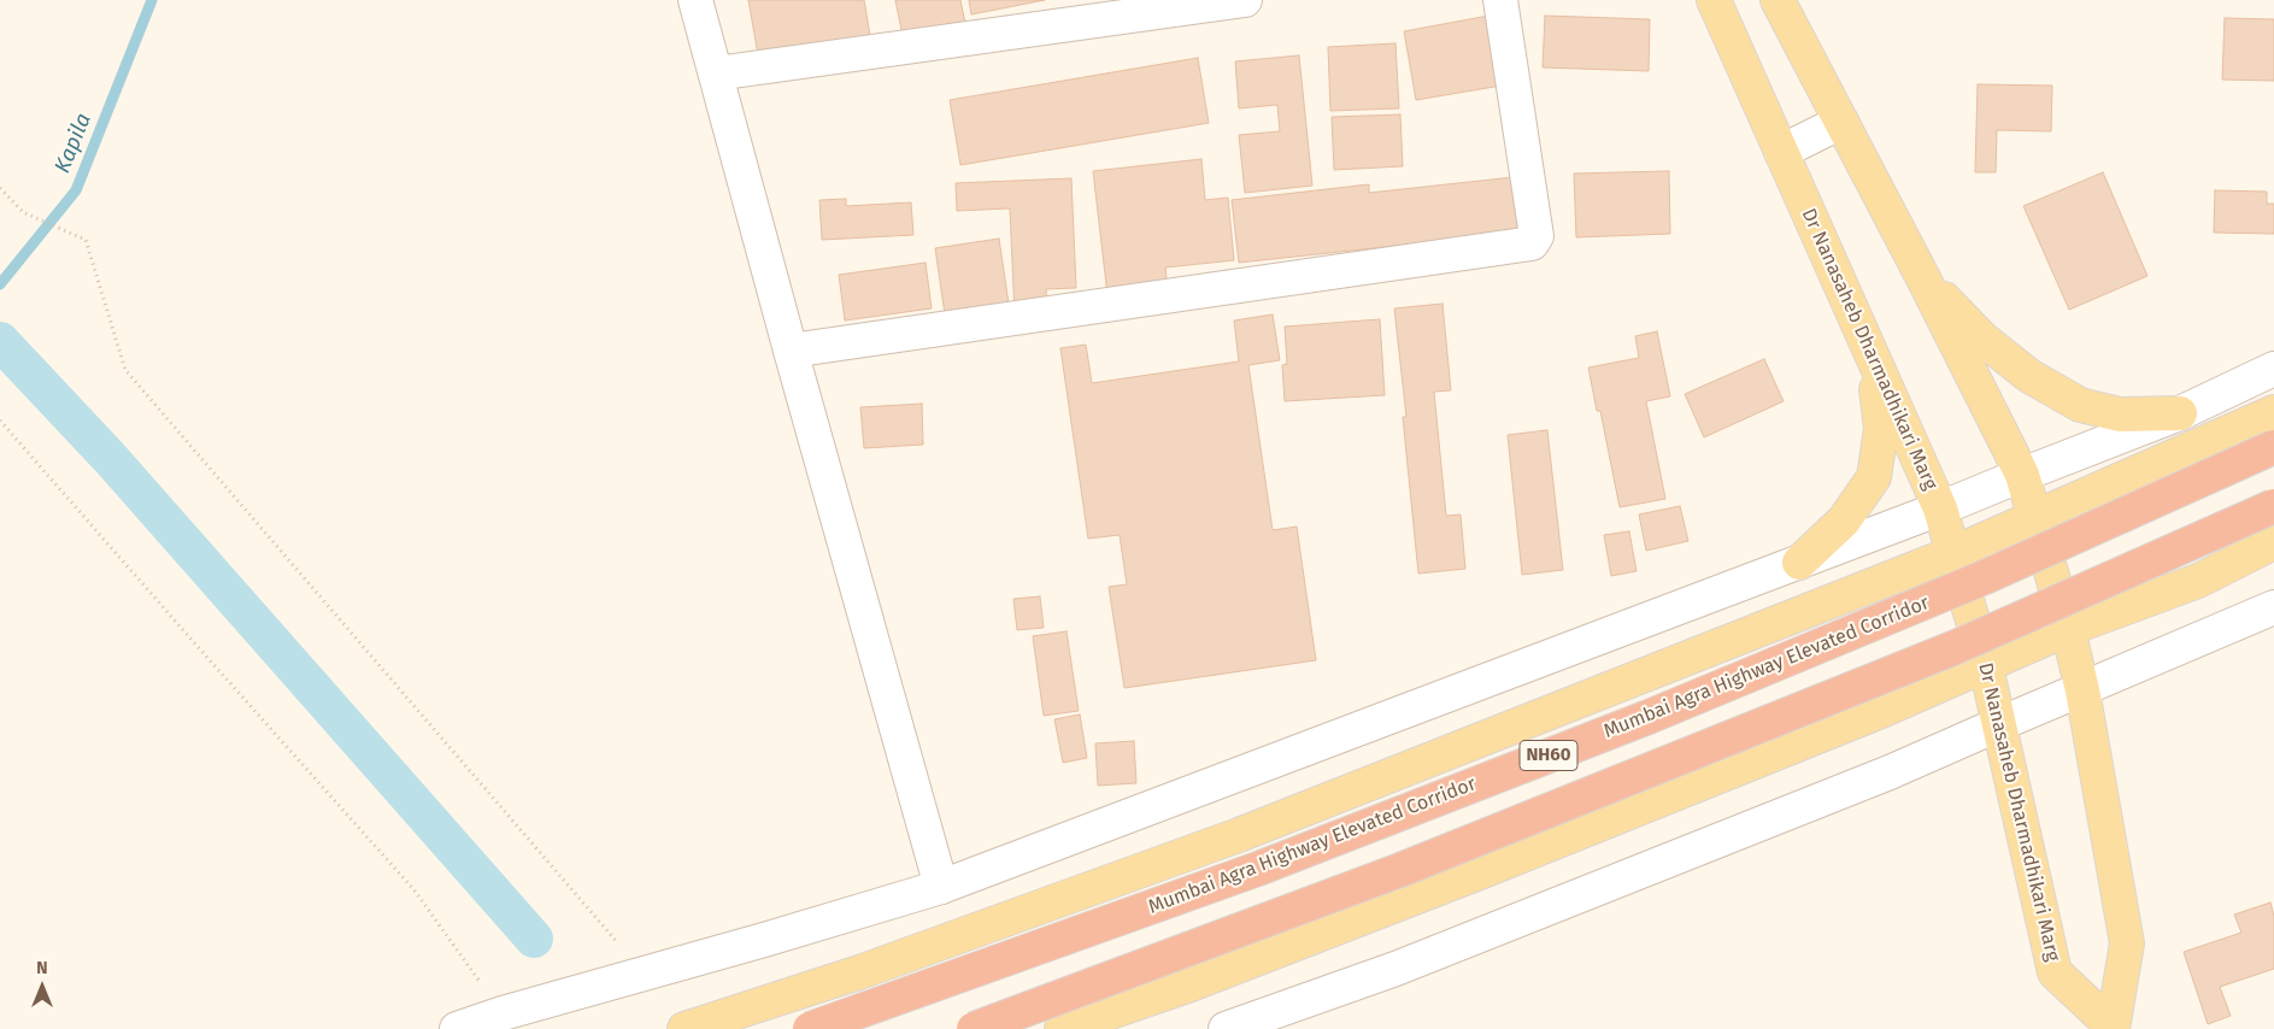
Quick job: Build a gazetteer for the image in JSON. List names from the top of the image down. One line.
{"streets":{"highway":["Mumbai Agra Highway Elevated Corridor","NH60"],"main road":["Dr Nanasaheb Dharmadhikari Marg"]},"water":["Kapila"],"north":"top"}
